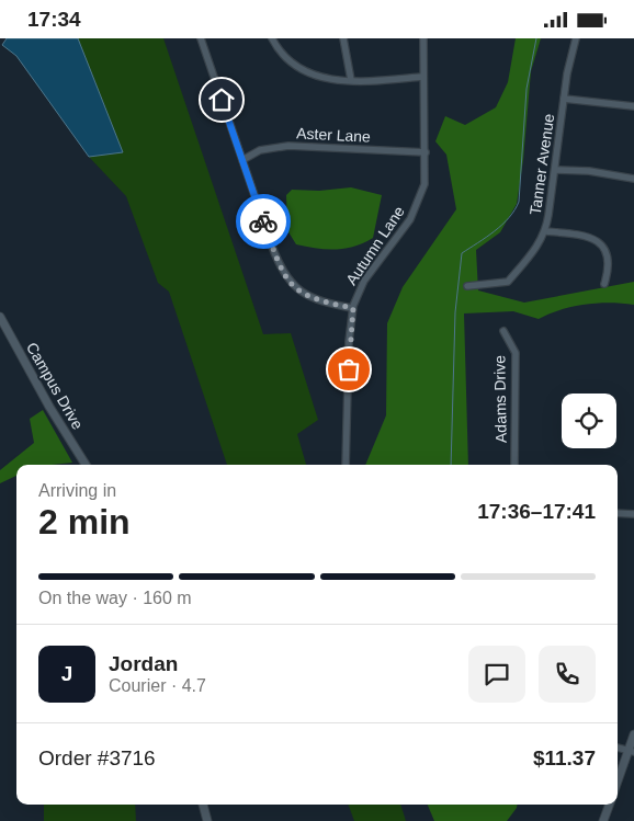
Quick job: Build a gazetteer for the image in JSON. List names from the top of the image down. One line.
{"streets":{"street":["Aster Lane","Tanner Avenue","Autumn Lane","Campus Drive","Adams Drive"]},"crossings":[["Aster Lane","Autumn Lane"]],"page":{"status":"17:34","heading":["2 min","Arriving in","17:36–17:41"],"panel":["Jordan","Courier · 4.7","Order #3716","$11.37"],"bar":"On the way · 160 m","round":"J"}}
